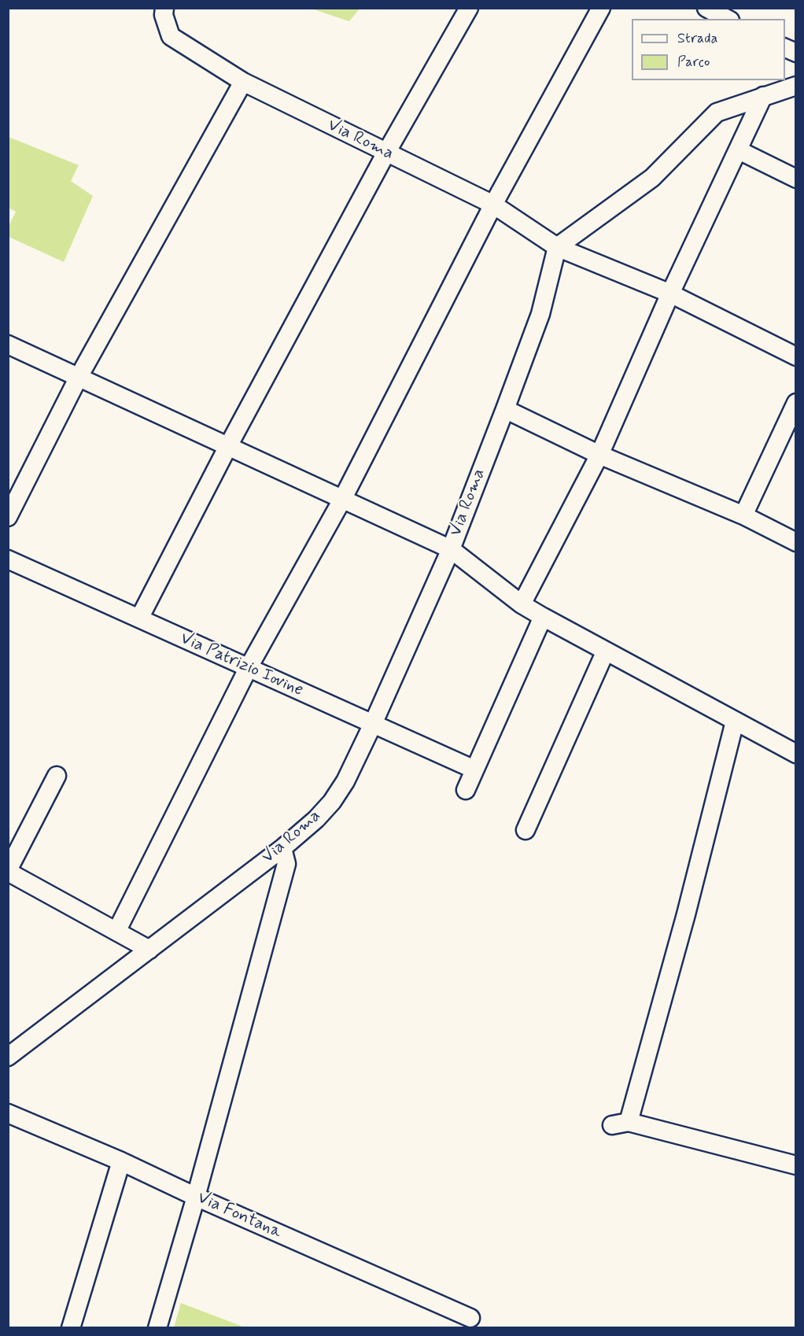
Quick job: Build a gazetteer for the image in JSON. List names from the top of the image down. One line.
{"streets":{"street":["Via Roma","Via Patrizio Iovine","Via Fontana"]},"crossings":[["Via Roma","Via Patrizio Iovine"]],"legend":["Strada","Parco"]}
